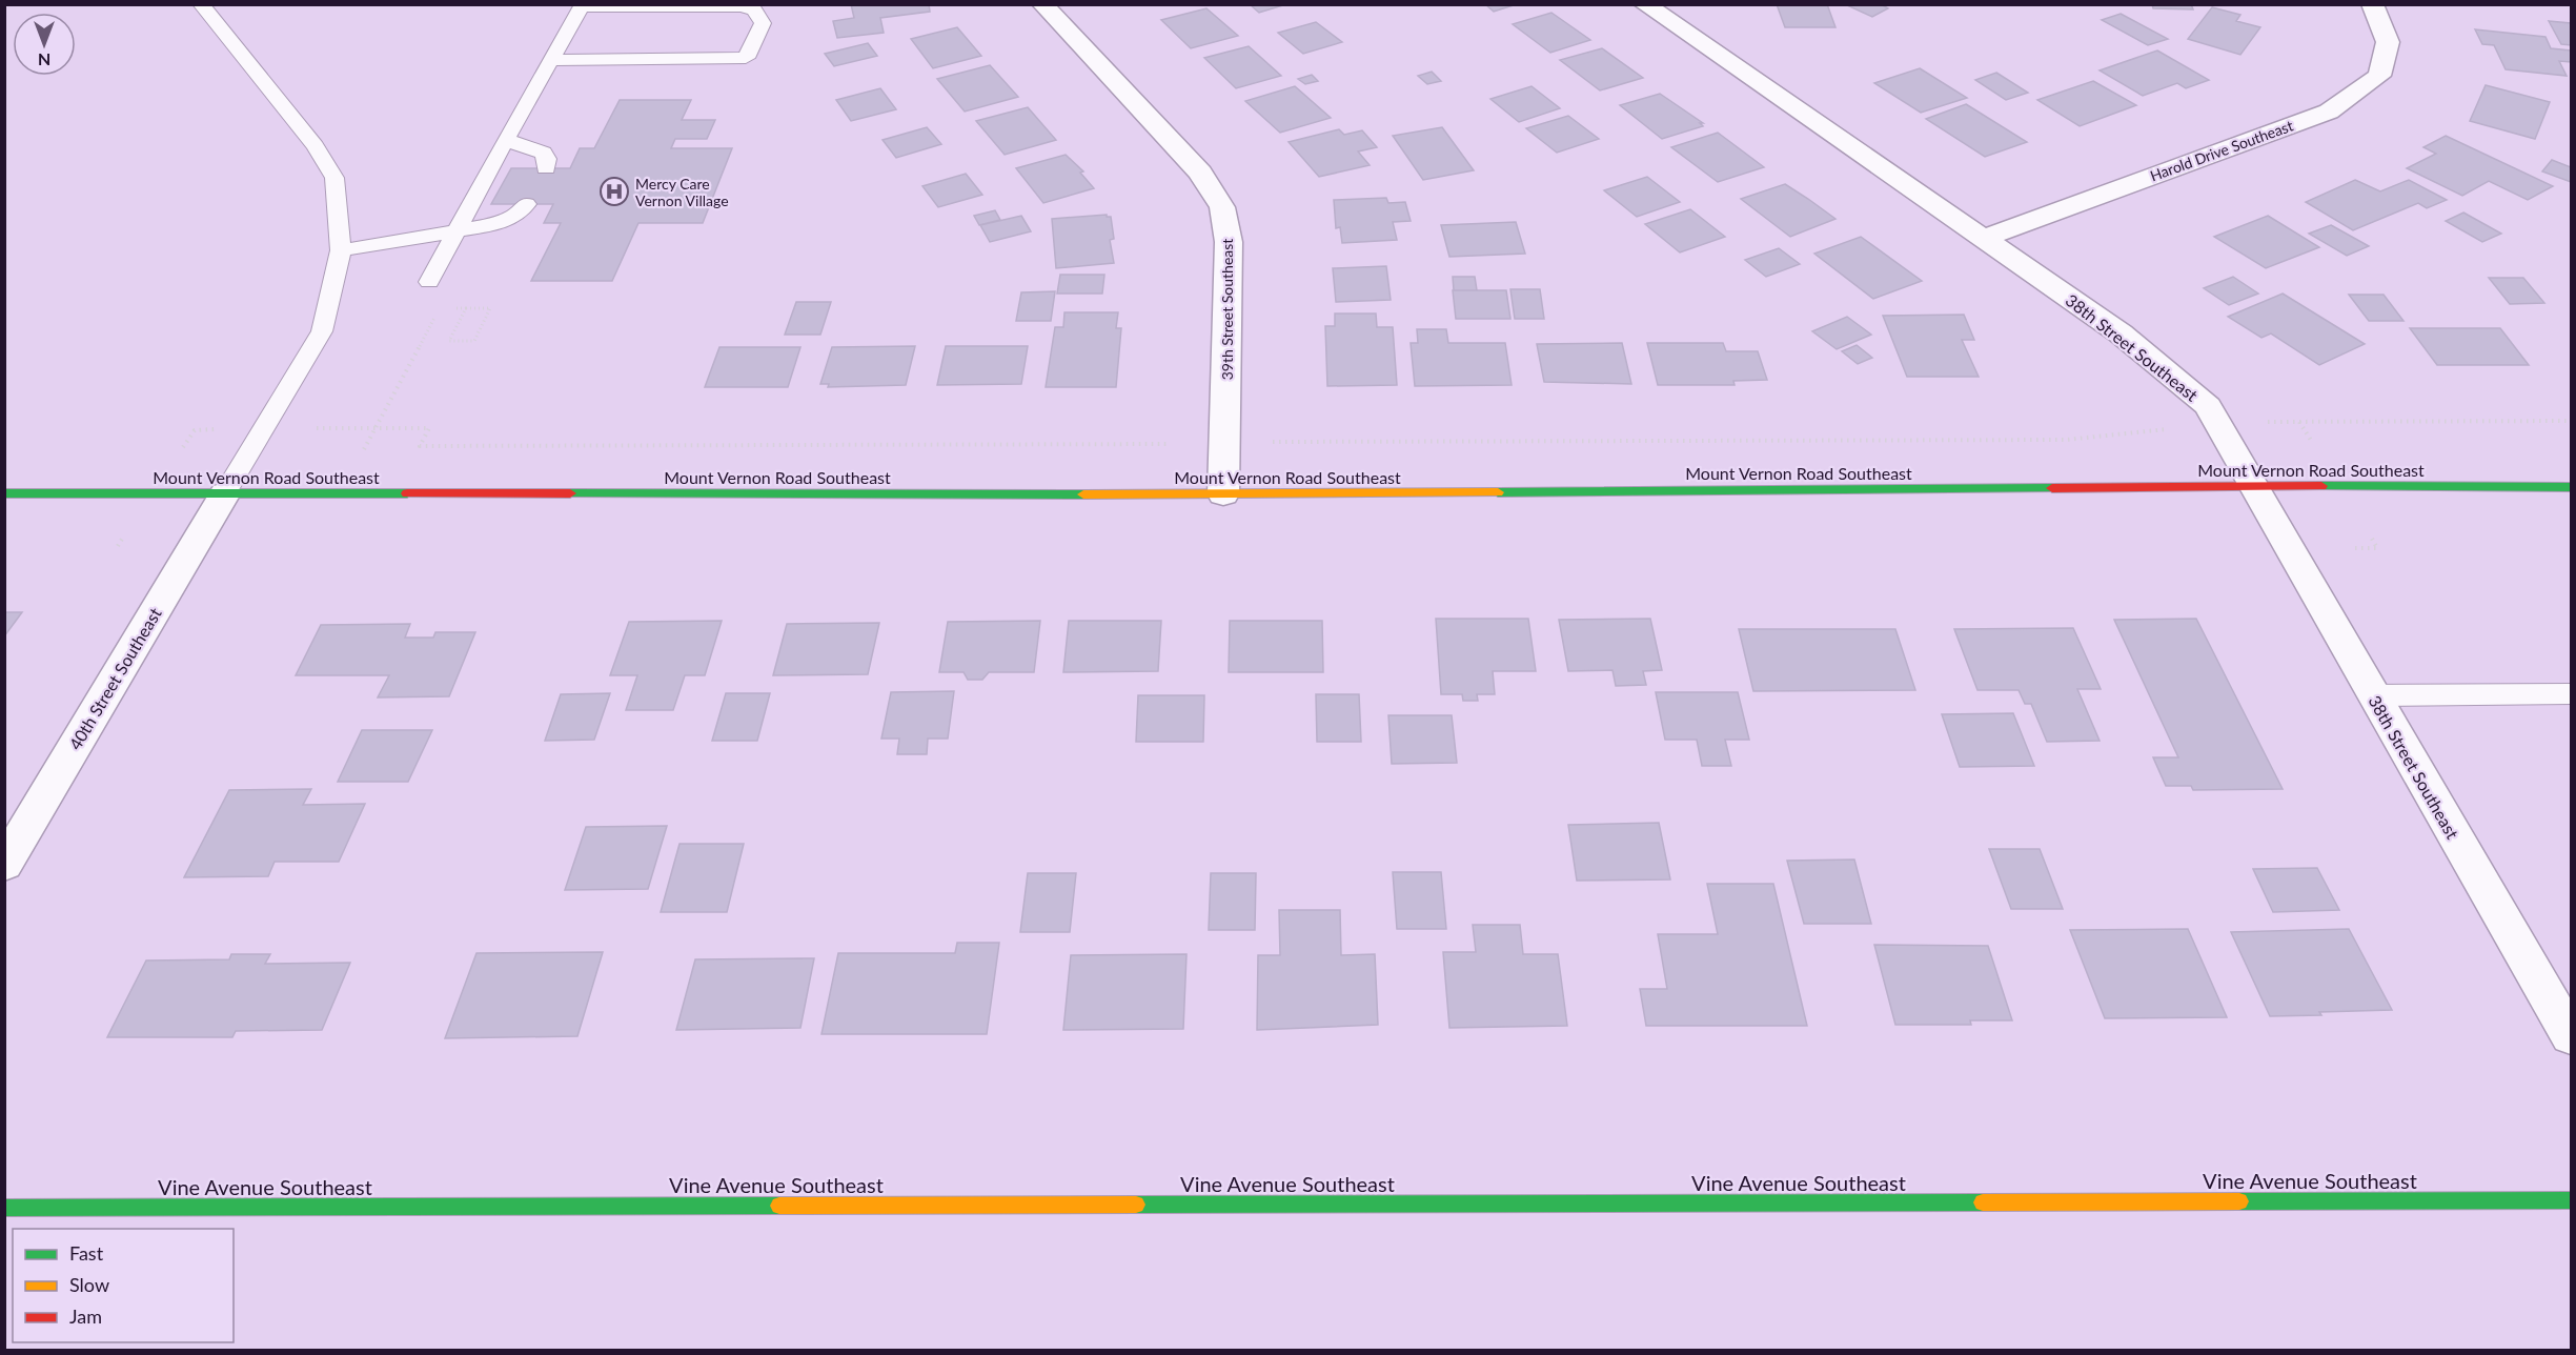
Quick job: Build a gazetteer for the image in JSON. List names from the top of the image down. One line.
{"streets":{"main road":["Mount Vernon Road Southeast","Vine Avenue Southeast"],"street":["Harold Drive Southeast","39th Street Southeast","38th Street Southeast","40th Street Southeast"]},"crossings":[["Harold Drive Southeast","38th Street Southeast"],["39th Street Southeast","Mount Vernon Road Southeast"],["38th Street Southeast","Mount Vernon Road Southeast"],["Mount Vernon Road Southeast","40th Street Southeast"]],"places":{"hospital":["Mercy Care Vernon Village"]},"legend":["Fast","Slow","Jam"],"north":"bottom"}
